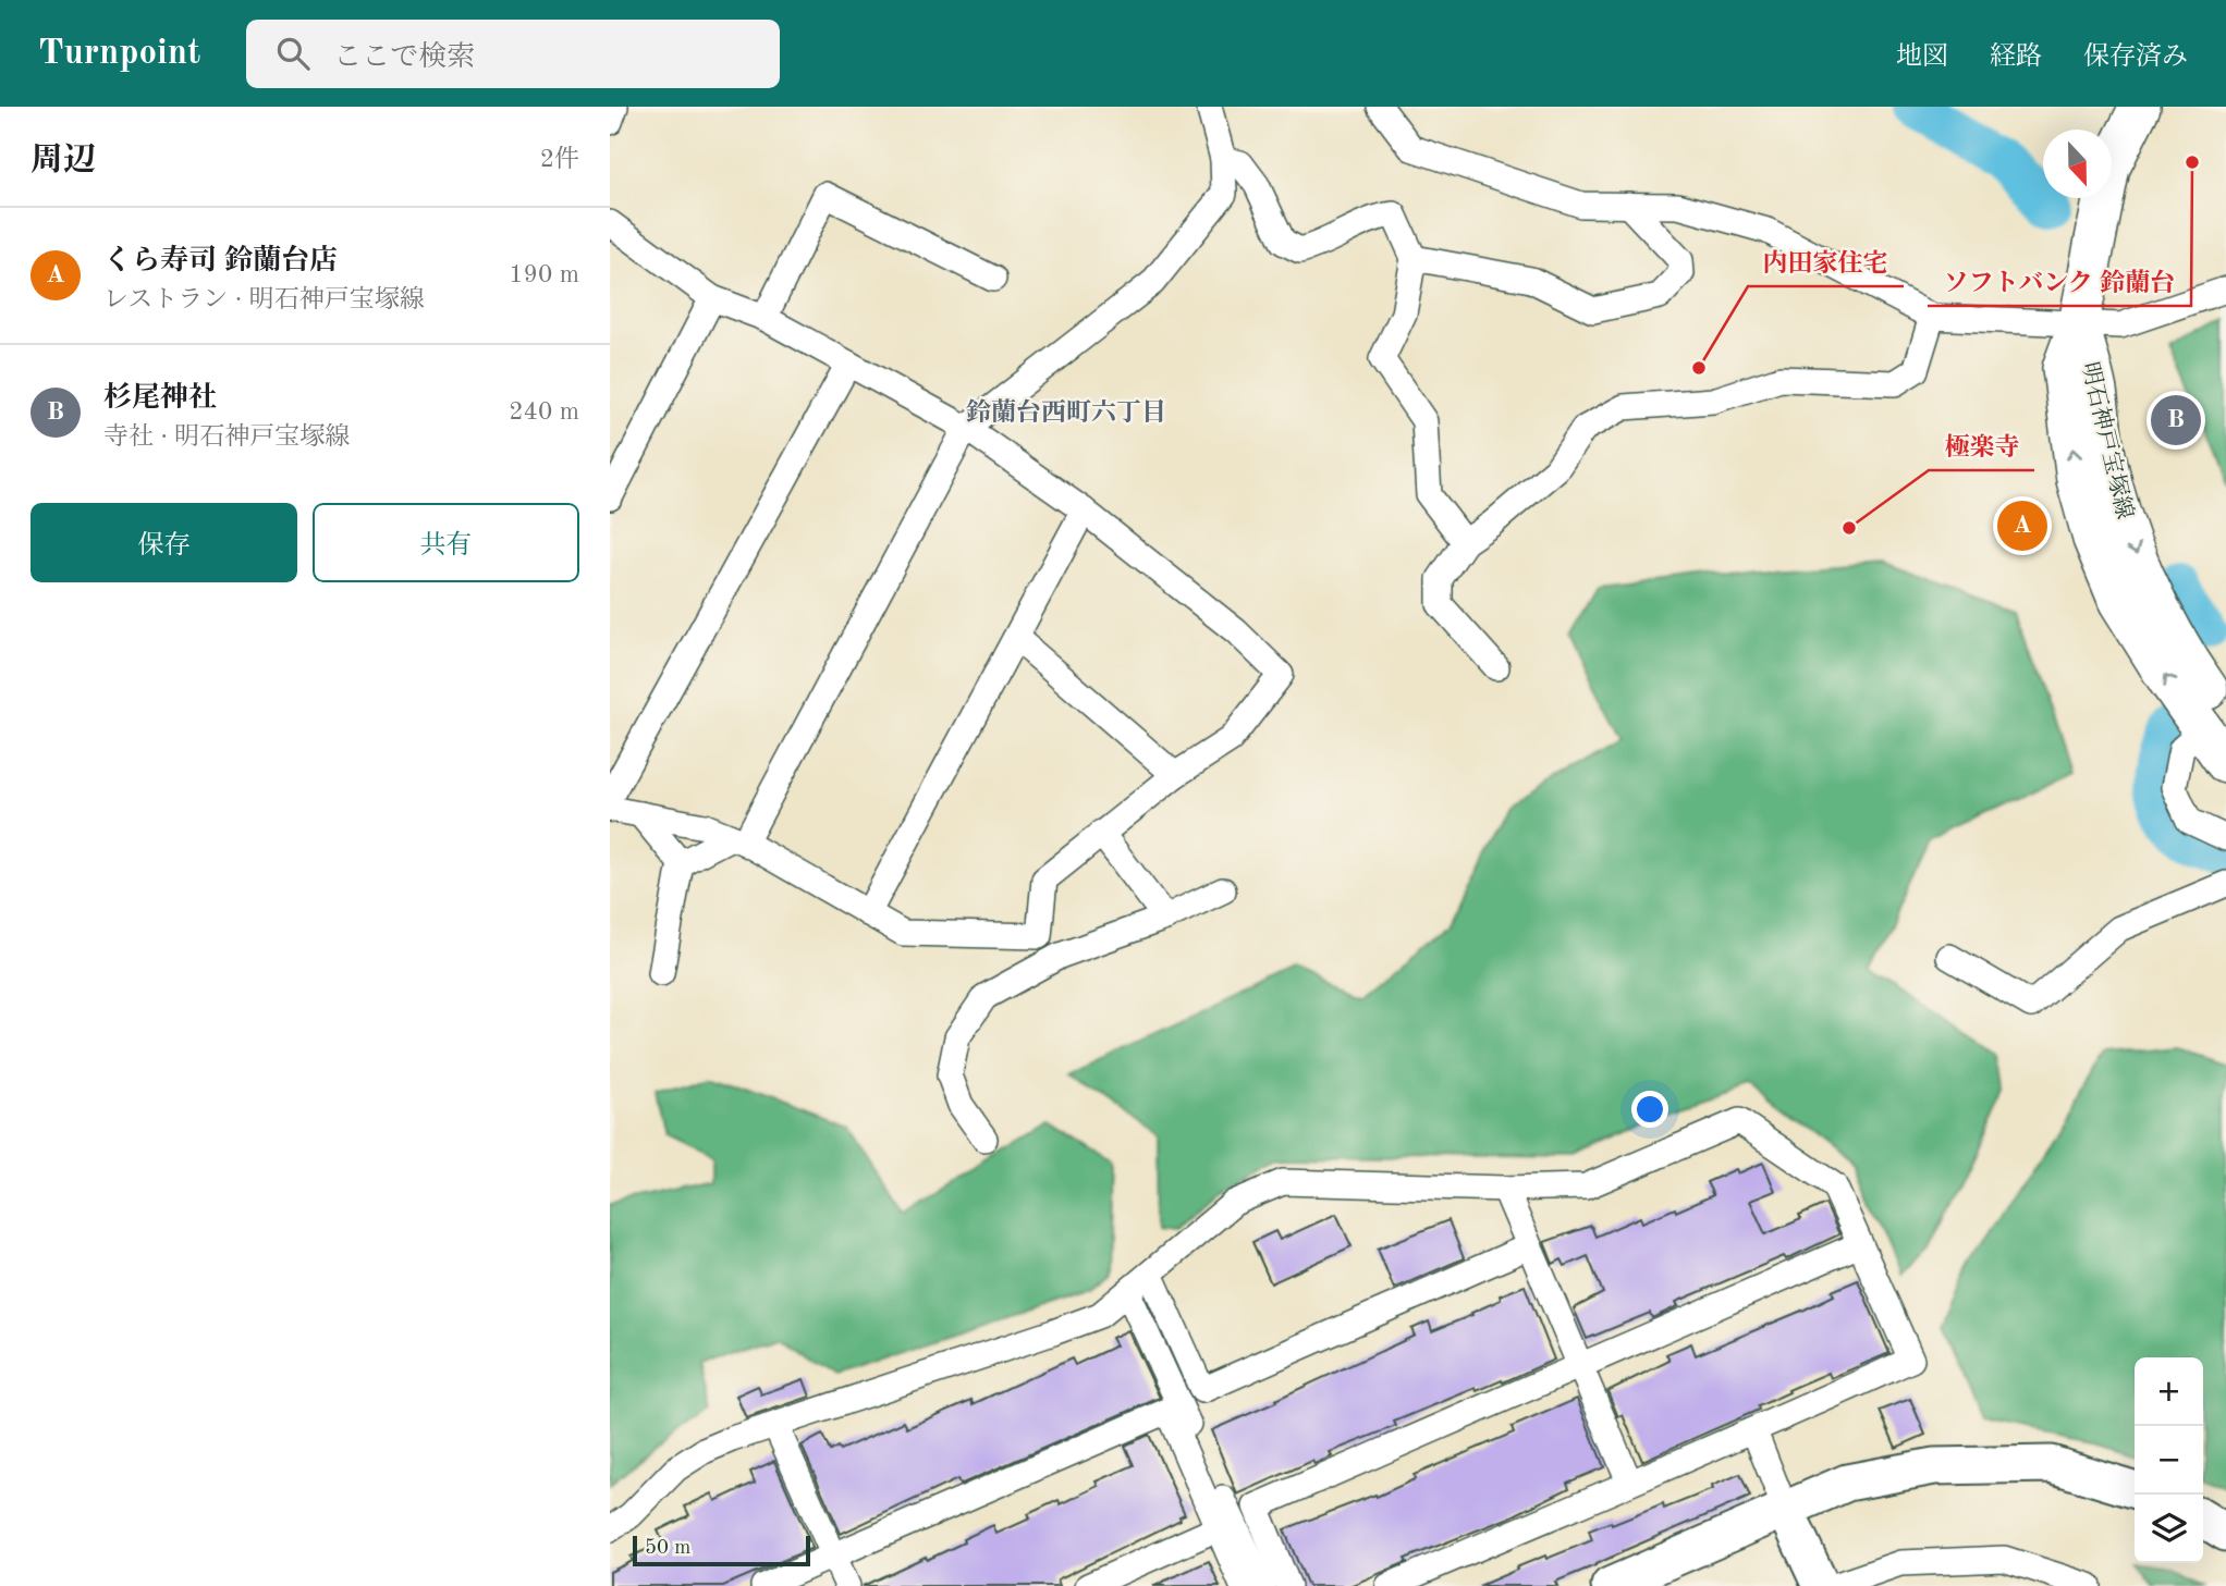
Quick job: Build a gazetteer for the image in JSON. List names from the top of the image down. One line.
{"streets":{"main road":["明石神戸宝塚線"]},"districts":["鈴蘭台西町六丁目"],"places":["ソフトバンク 鈴蘭台","内田家住宅","極楽寺"],"scale_bar":"50 m","north":"bottom","page":{"header":"Turnpoint","search":"ここで検索","nav":["地図","経路","保存済み"],"heading":["周辺","2件"],"list":[{"mark":"A","name":"くら寿司 鈴蘭台店","note":"レストラン · 明石神戸宝塚線","value":"190 m"},{"mark":"B","name":"杉尾神社","note":"寺社 · 明石神戸宝塚線","value":"240 m"}],"pins":["B","A"],"buttons":["保存","共有"],"map_buttons":["+","−"],"scale":"50 m"}}
